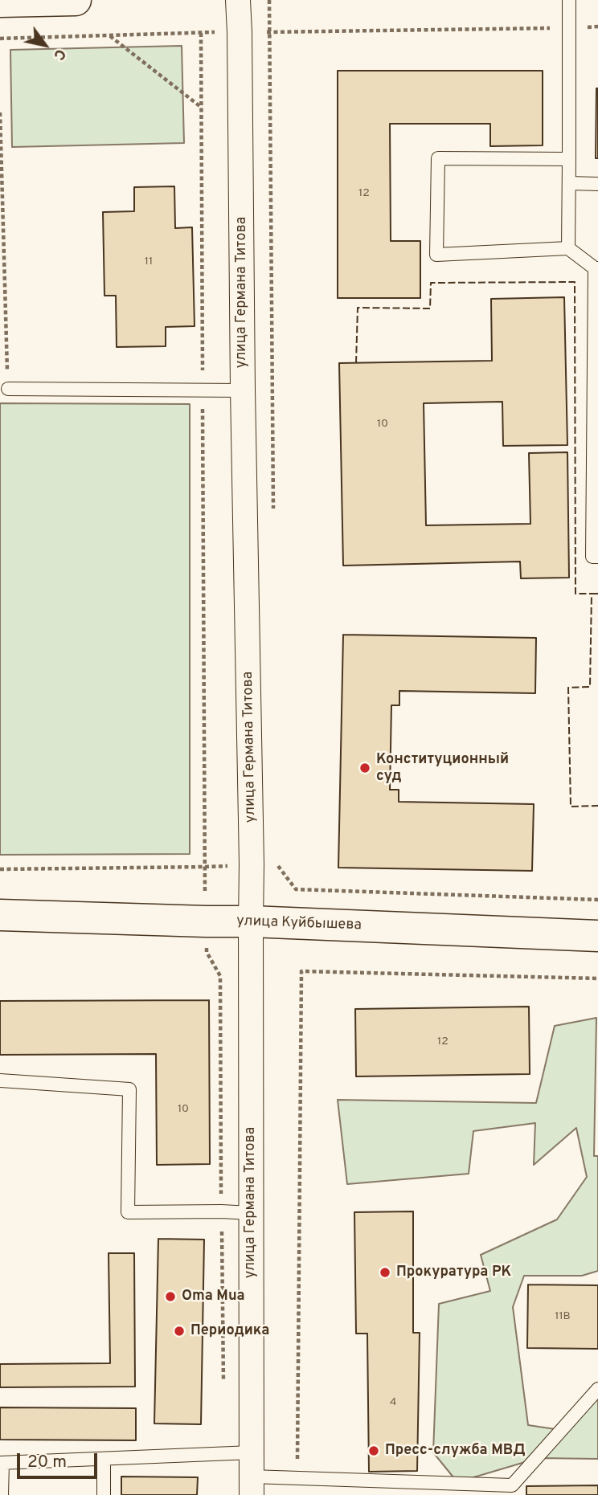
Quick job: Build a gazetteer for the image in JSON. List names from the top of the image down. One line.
{"streets":{"main road":["улица Куйбышева"],"street":["улица Германа Титова"]},"crossings":[["улица Германа Титова","улица Куйбышева"]],"places":["Конституционный суд","Прокуратура РК","Oma Mua","Периодика","Пресс-служба МВД"],"house_numbers":["12","11","10","12","10","11В","4"],"scale_bar":"20 m","north":"bottom right"}
